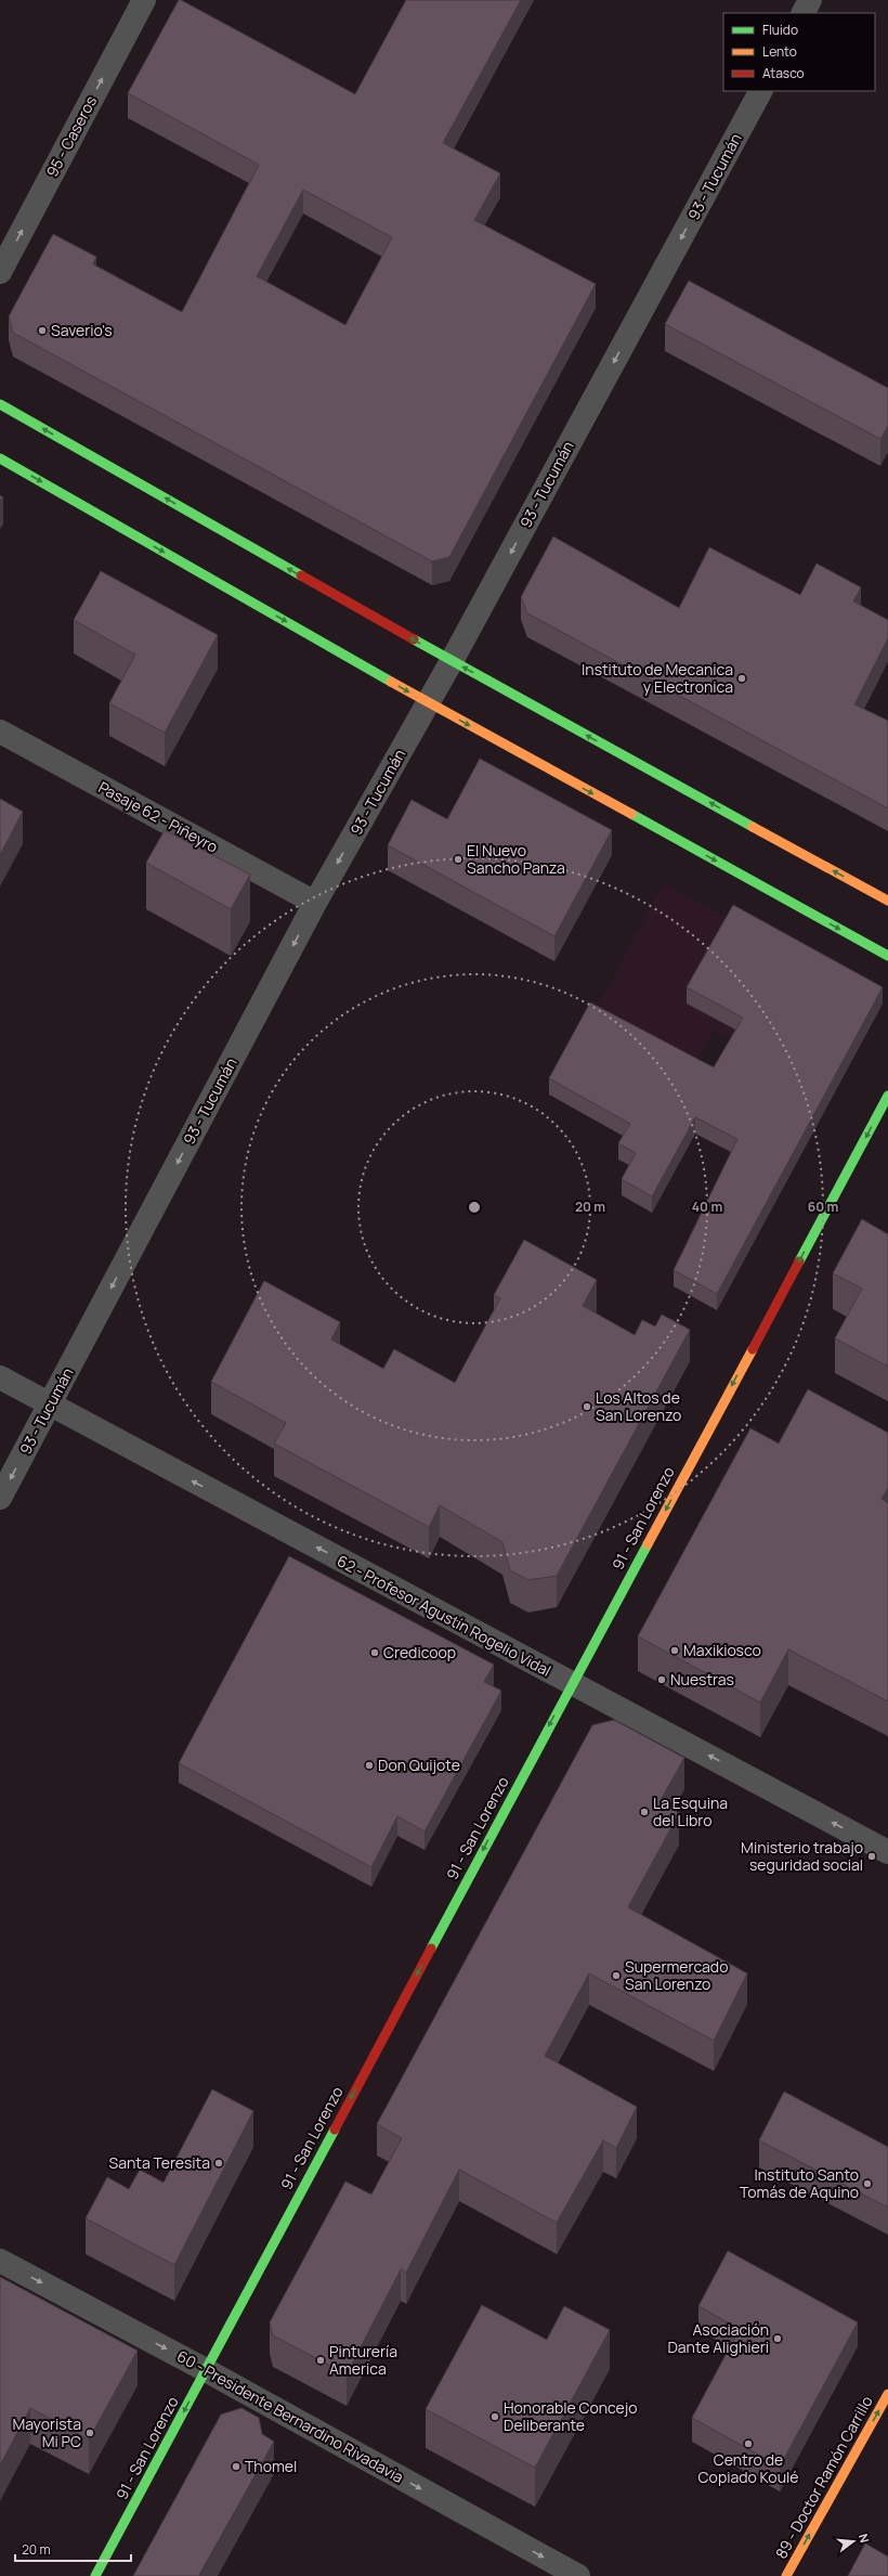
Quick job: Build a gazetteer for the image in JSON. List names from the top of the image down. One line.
{"streets":{"main road":["91 - San Lorenzo","89 - Doctor Ramón Carrillo"],"street":["95 - Caseros","93 - Tucumán","Pasaje 62 - Piñeyro","62 - Profesor Agustín Rogelio Vidal","60 - Presidente Bernardino Rivadavia"]},"crossings":[["93 - Tucumán","Pasaje 62 - Piñeyro"],["93 - Tucumán","62 - Profesor Agustín Rogelio Vidal"],["91 - San Lorenzo","62 - Profesor Agustín Rogelio Vidal"],["91 - San Lorenzo","60 - Presidente Bernardino Rivadavia"]],"one_way":["95 - Caseros","93 - Tucumán","91 - San Lorenzo","62 - Profesor Agustín Rogelio Vidal","60 - Presidente Bernardino Rivadavia","89 - Doctor Ramón Carrillo"],"places":["Saverio's","Instituto de Mecanica y Electronica","El Nuevo Sancho Panza","Los Altos de San Lorenzo","Maxikiosco","Credicoop","Nuestras","Don Quijote","La Esquina del Libro","Ministerio trabajo seguridad social","Supermercado San Lorenzo","Santa Teresita","Instituto Santo Tomás de Aquino","Asociación Dante Alighieri","Pinturería America","Honorable Concejo Deliberante","Mayorista Mi PC","Centro de Copiado Koulé","Thomel"],"legend":["Fluido","Lento","Atasco"],"scale_bar":"20 m","north":"right","rings":["20 m","40 m","60 m"]}
